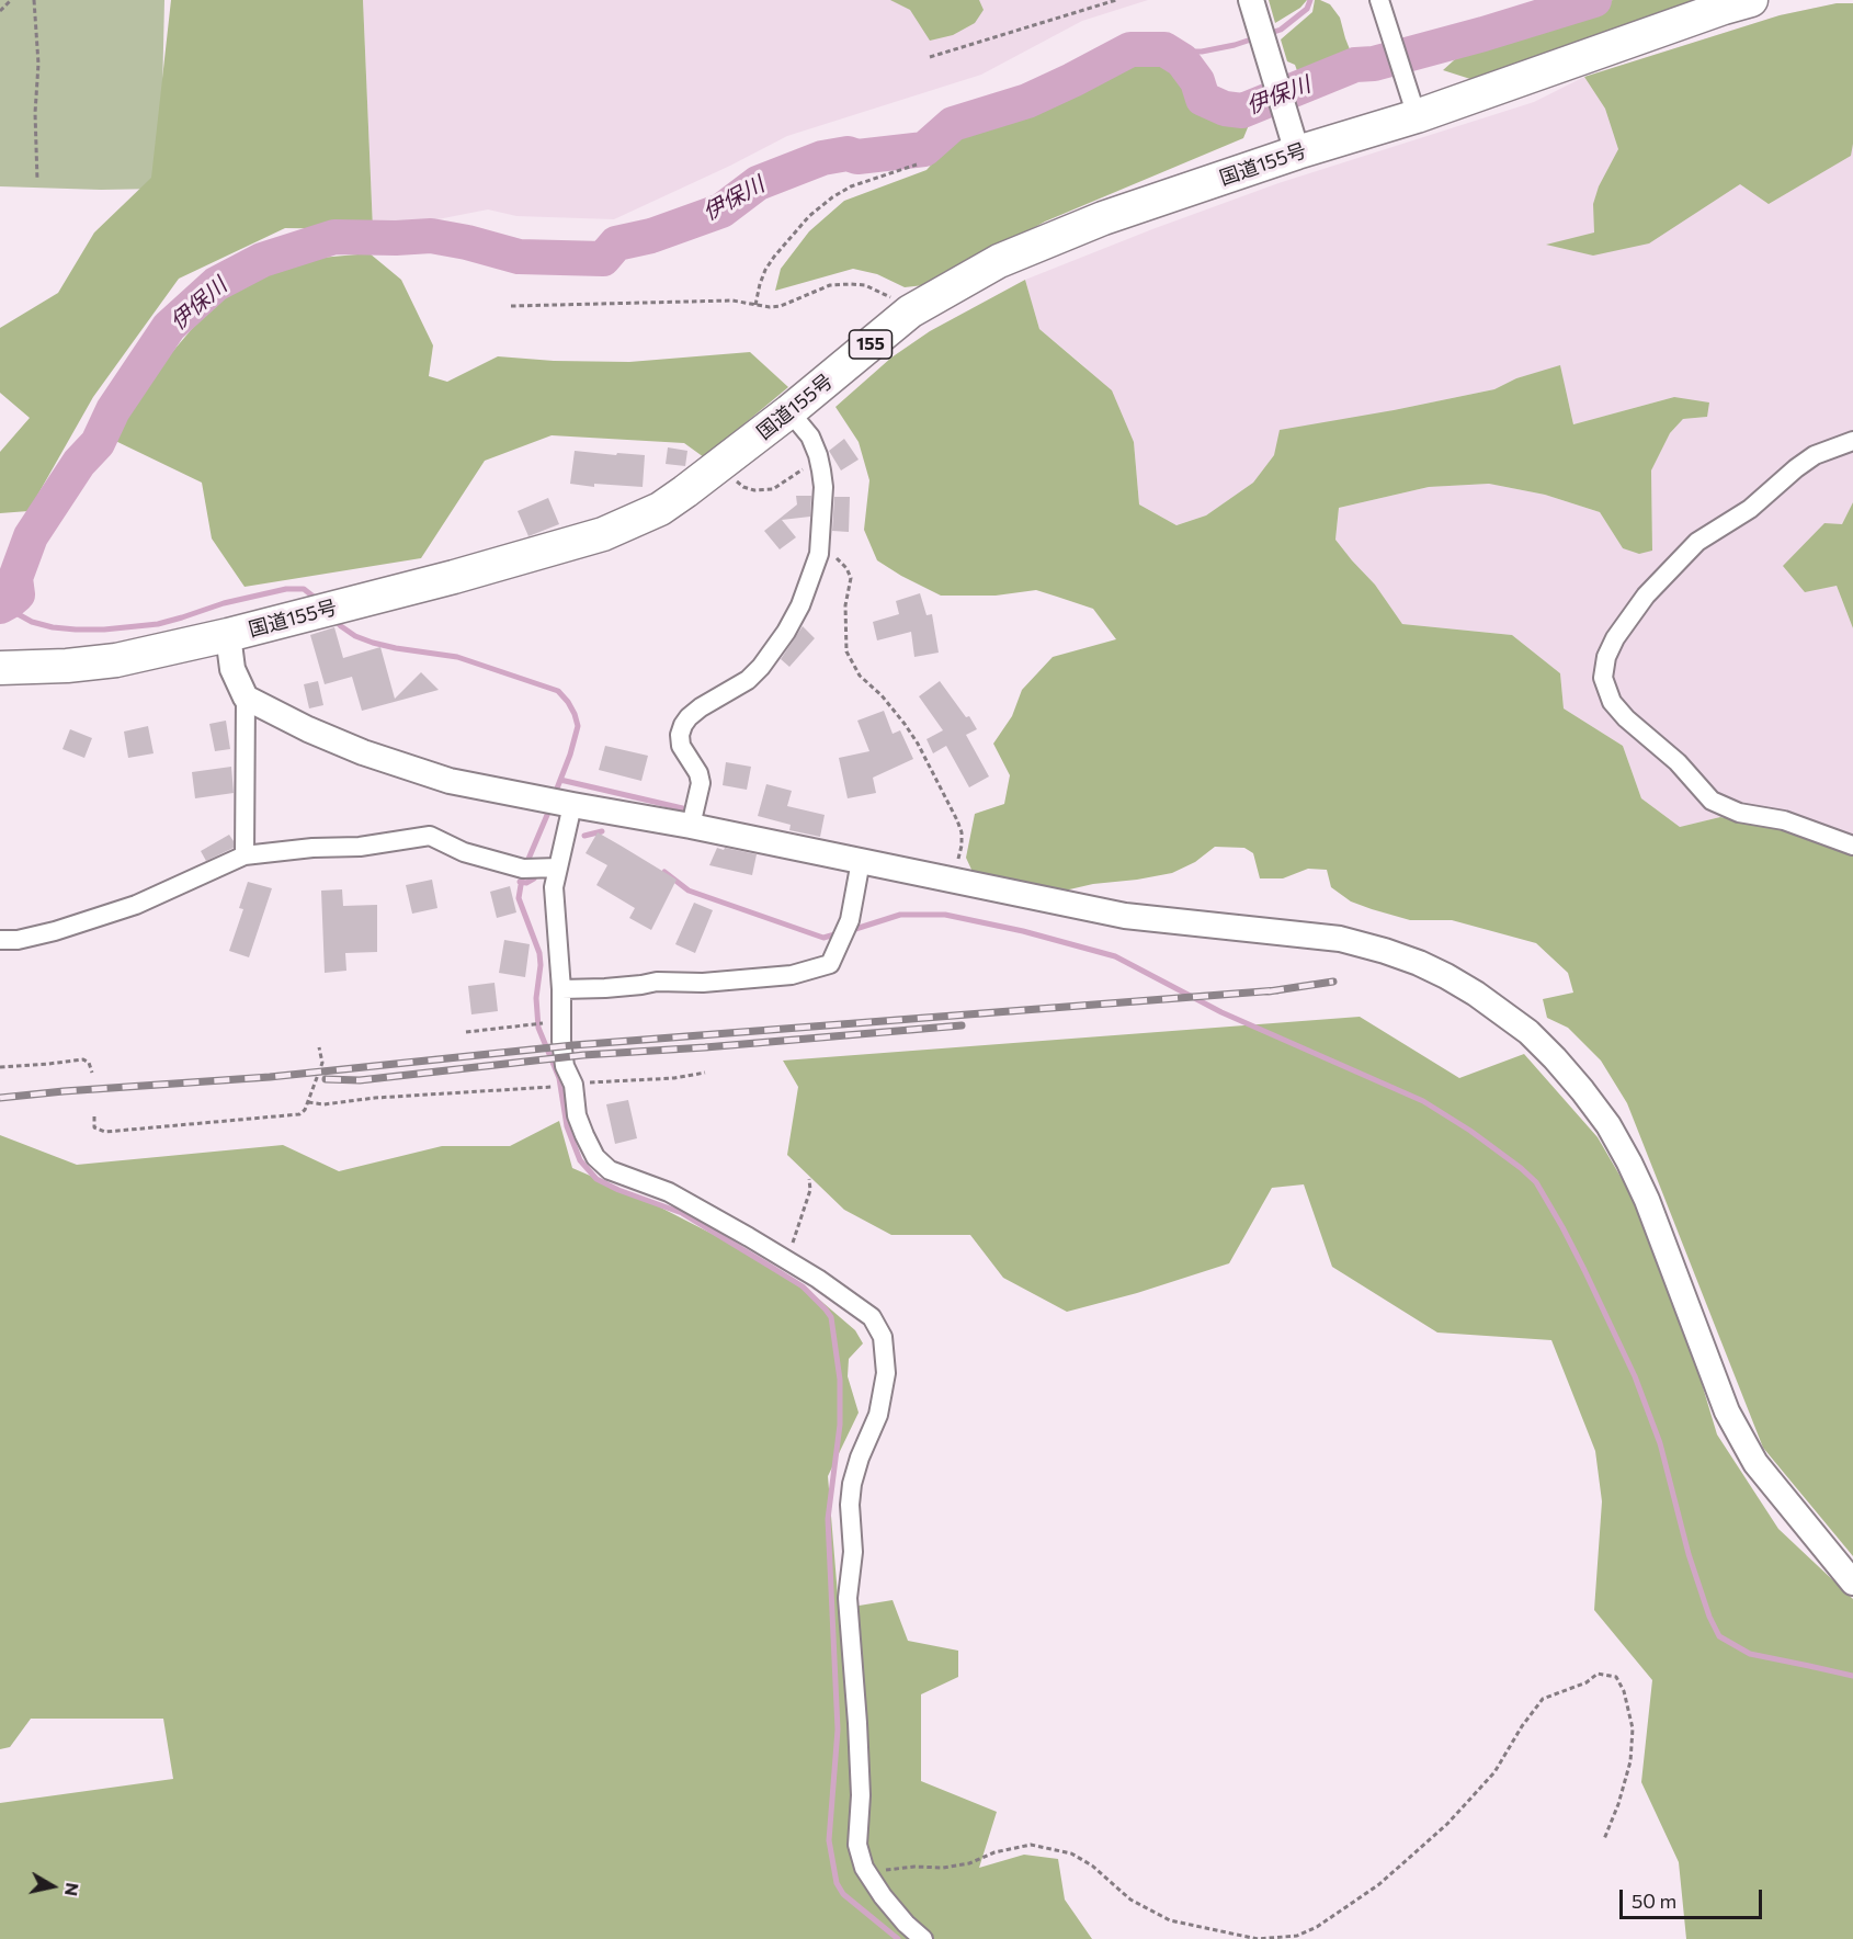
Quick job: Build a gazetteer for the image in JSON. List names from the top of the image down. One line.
{"streets":{"highway":["国道155号","155"]},"water":["伊保川"],"scale_bar":"50 m","north":"right"}
